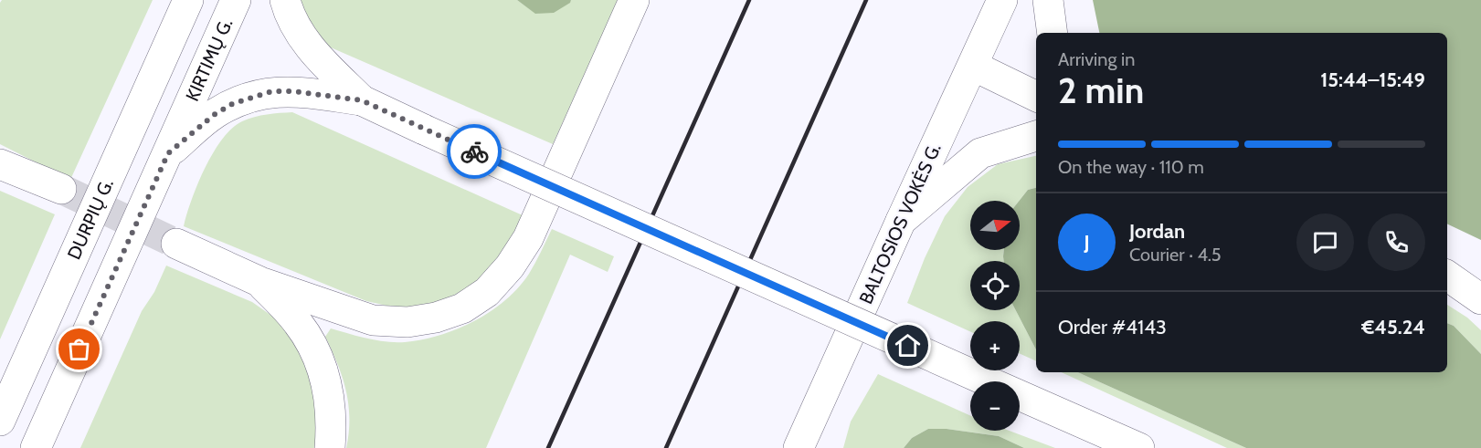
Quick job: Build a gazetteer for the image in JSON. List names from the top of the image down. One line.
{"streets":{"main road":["KIRTIMŲ G.","DURPIŲ G.","BALTOSIOS VOKĖS G."]},"north":"right","page":{"heading":["2 min","Arriving in","15:44–15:49"],"panel":["Jordan","Courier · 4.5","Order #4143","€45.24"],"bar":"On the way · 110 m","map_buttons":["+","−"],"round":"J"}}
